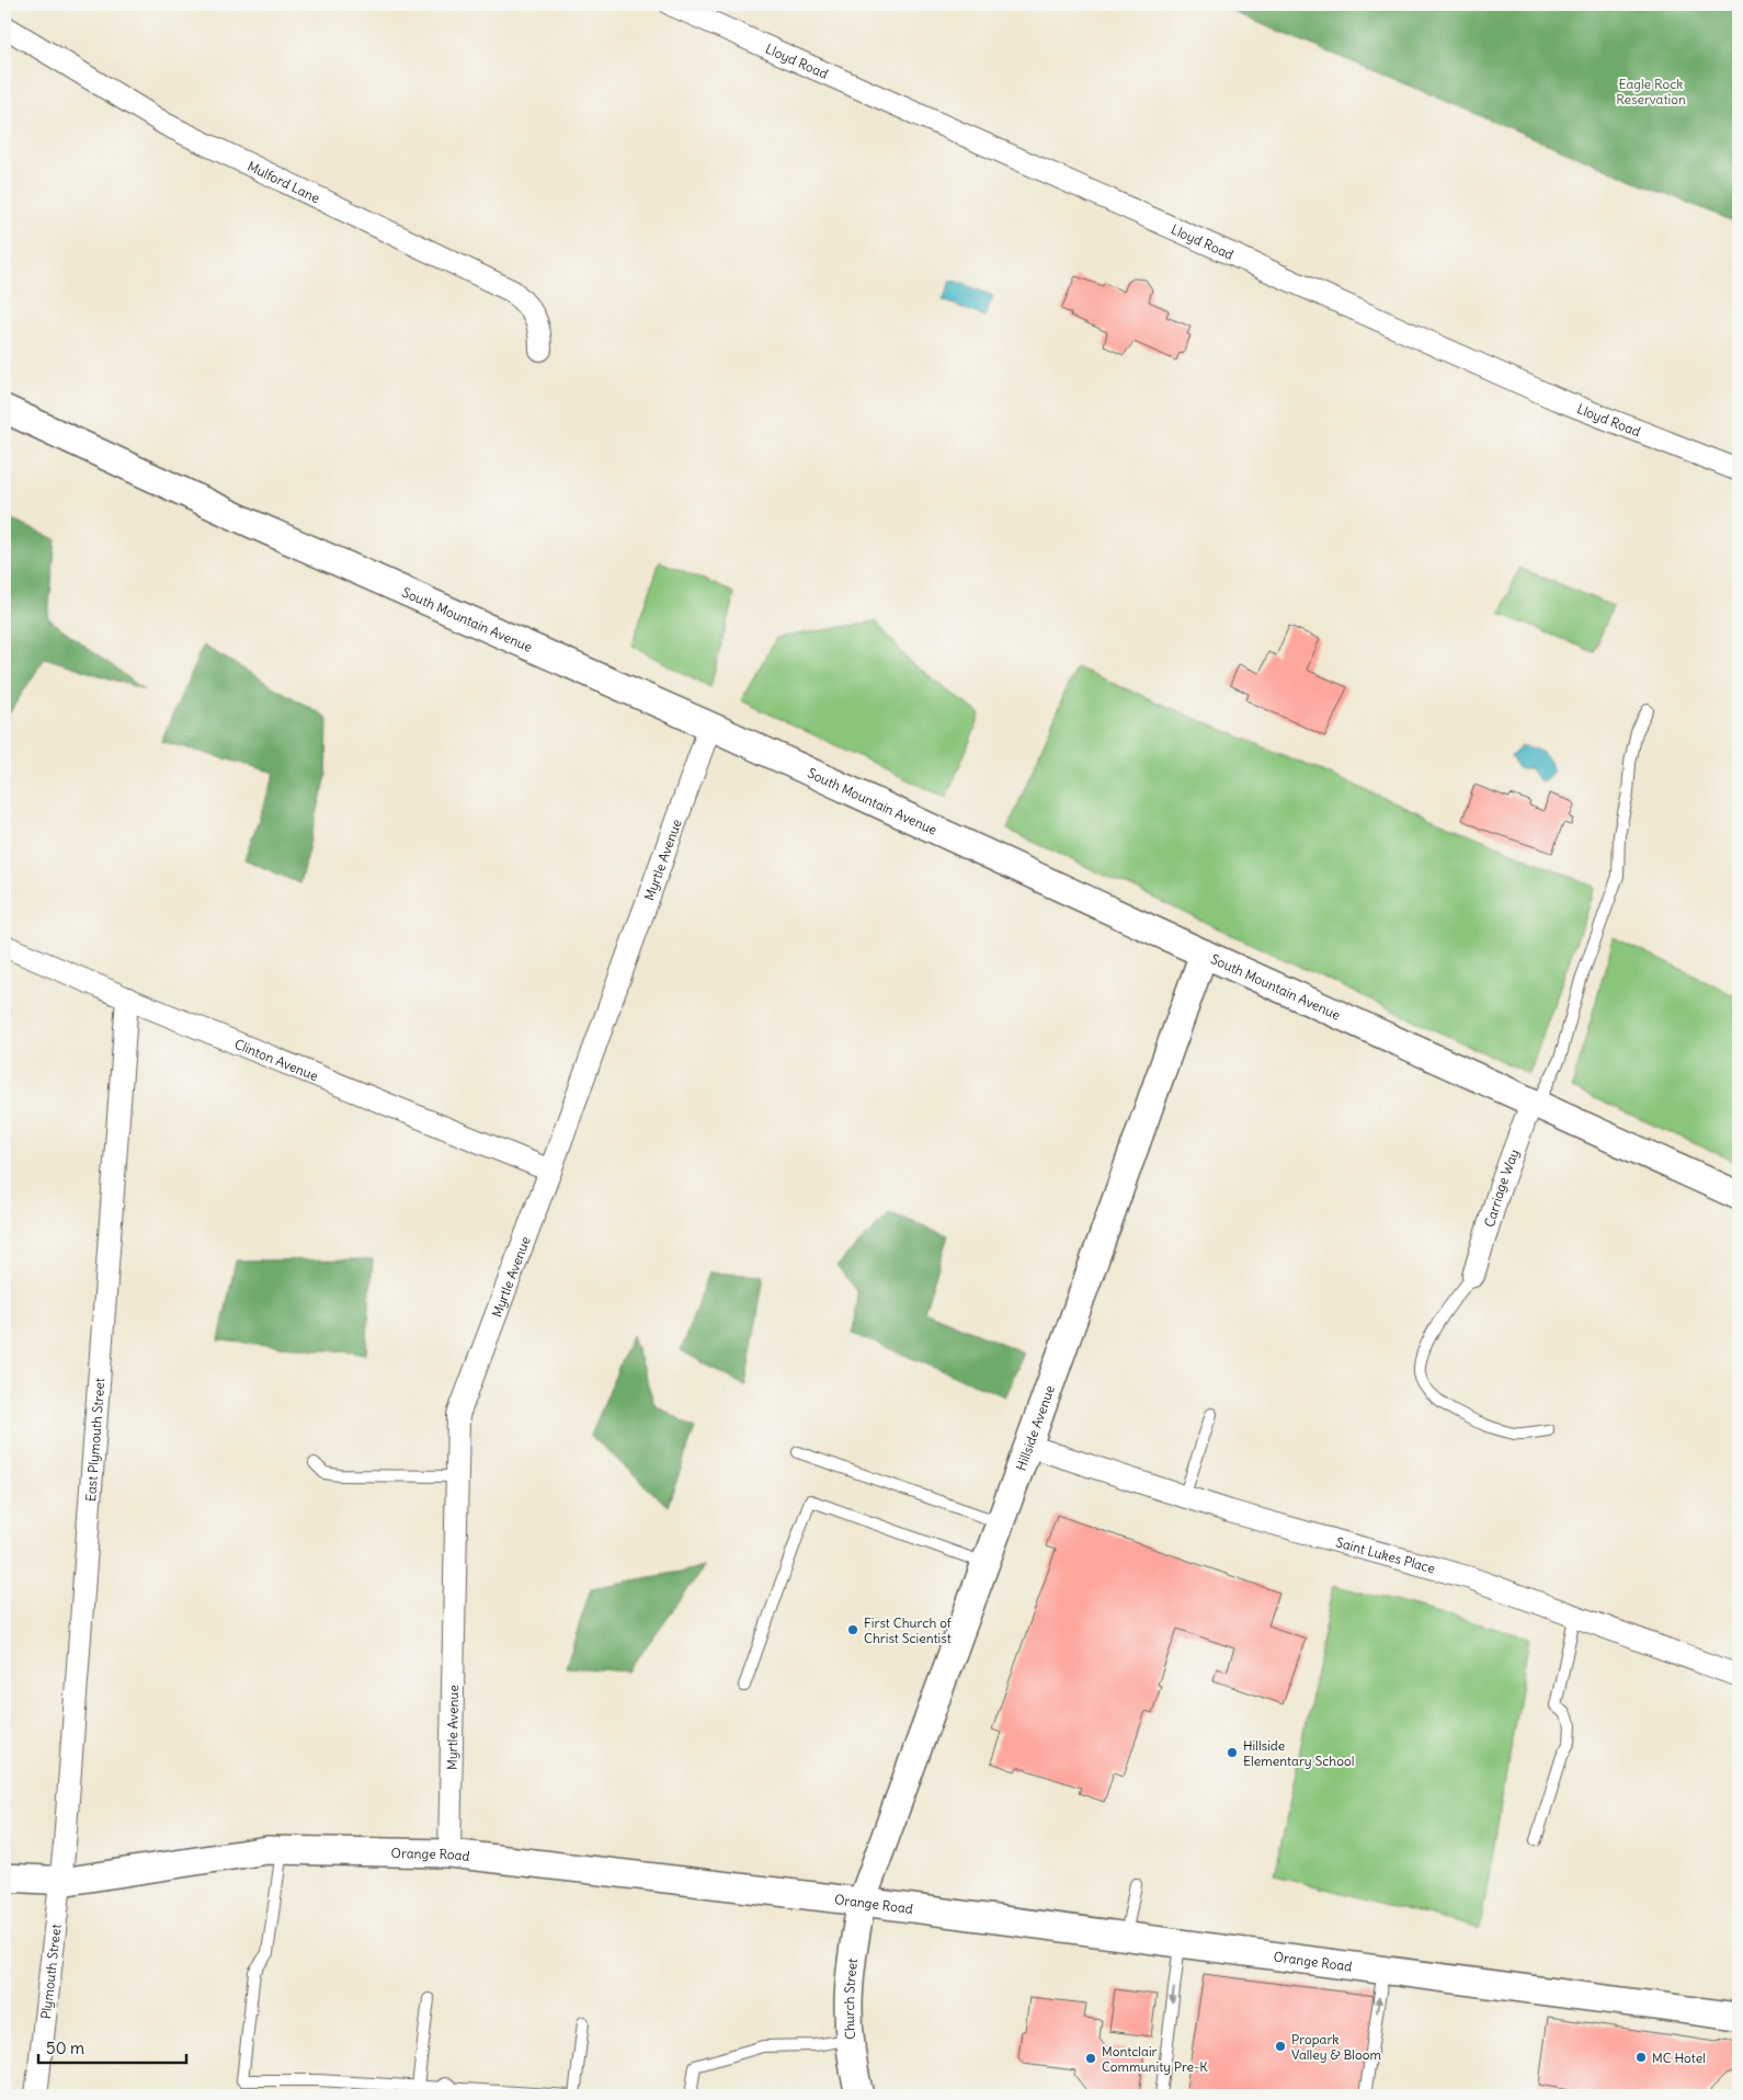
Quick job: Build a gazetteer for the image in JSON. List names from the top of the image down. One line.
{"streets":{"street":["Lloyd Road","Mulford Lane","South Mountain Avenue","Myrtle Avenue","Clinton Avenue","Carriage Way","Hillside Avenue","East Plymouth Street","Saint Lukes Place","Orange Road","Plymouth Street","Church Street"]},"crossings":[["South Mountain Avenue","Myrtle Avenue"],["South Mountain Avenue","Carriage Way"],["South Mountain Avenue","Hillside Avenue"],["Myrtle Avenue","Clinton Avenue"],["Myrtle Avenue","Orange Road"],["Clinton Avenue","East Plymouth Street"],["Hillside Avenue","Saint Lukes Place"],["Hillside Avenue","Orange Road"],["Hillside Avenue","Church Street"],["East Plymouth Street","Orange Road"],["East Plymouth Street","Plymouth Street"],["Orange Road","Plymouth Street"],["Orange Road","Church Street"]],"parks":["Eagle Rock Reservation"],"places":["First Church of Christ Scientist","Hillside Elementary School","Propark Valley & Bloom","MC Hotel","Montclair Community Pre-K"],"scale_bar":"50 m"}
